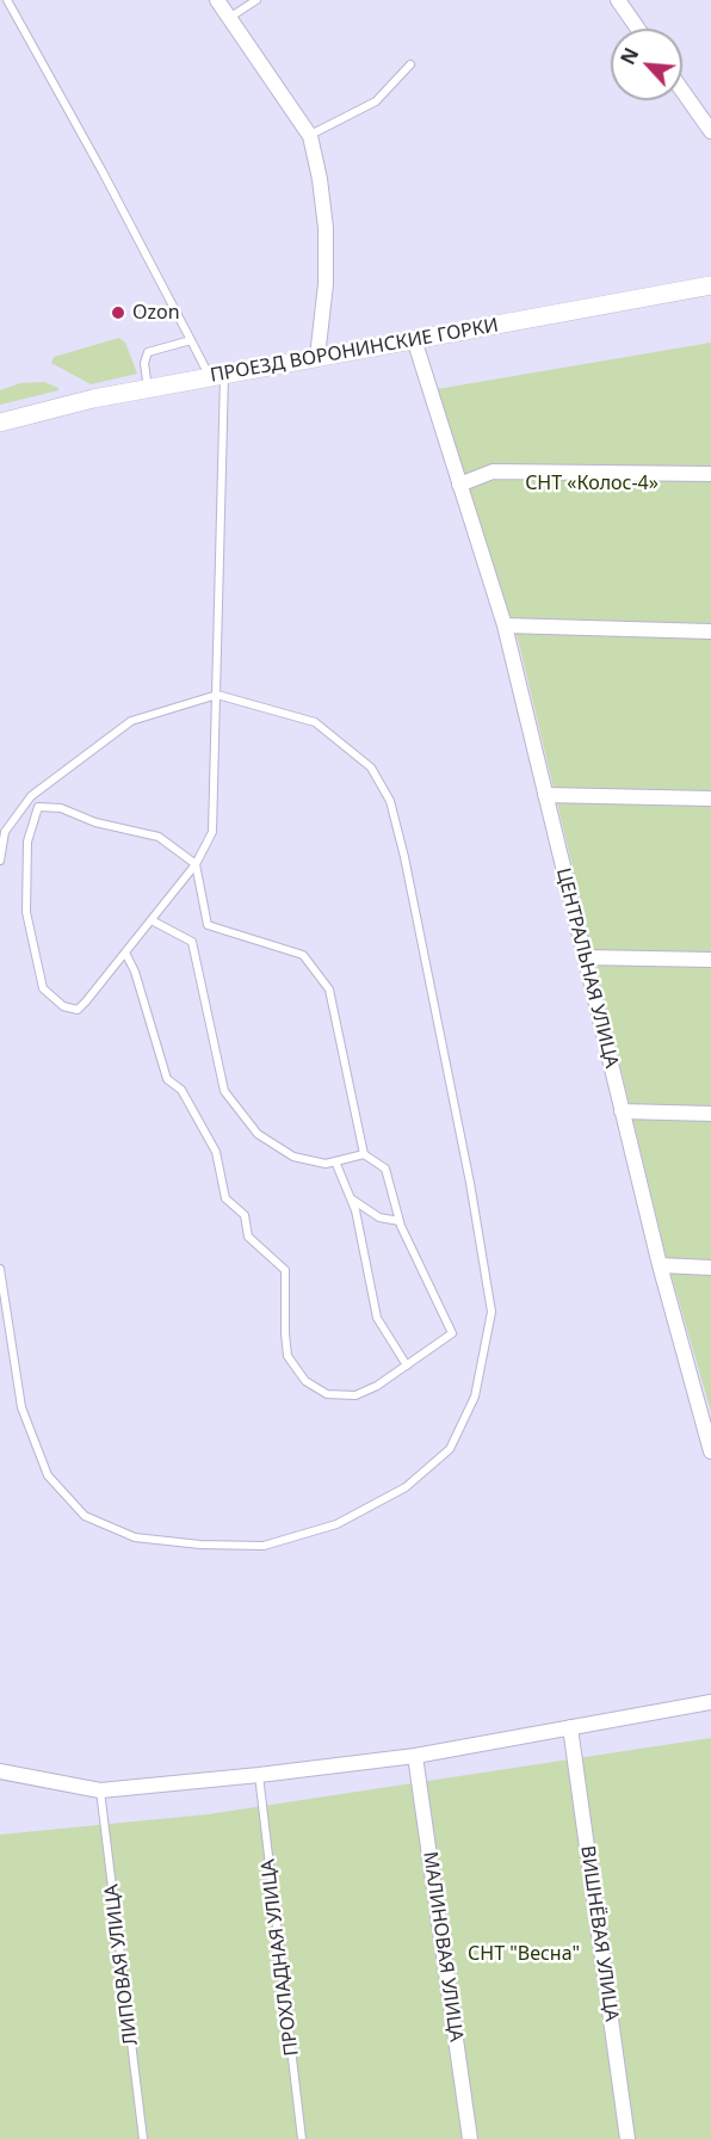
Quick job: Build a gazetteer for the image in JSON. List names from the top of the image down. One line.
{"streets":{"street":["ПРОЕЗД ВОРОНИНСКИЕ ГОРКИ","ЦЕНТРАЛЬНАЯ УЛИЦА","ВИШНЁВАЯ УЛИЦА","МАЛИНОВАЯ УЛИЦА"],"lane":["ПРОХЛАДНАЯ УЛИЦА","ЛИПОВАЯ УЛИЦА"]},"crossings":[["ПРОЕЗД ВОРОНИНСКИЕ ГОРКИ","ЦЕНТРАЛЬНАЯ УЛИЦА"]],"parks":["СНТ «Колос-4»","СНТ \"Весна\""],"places":["Ozon"],"north":"top left"}
